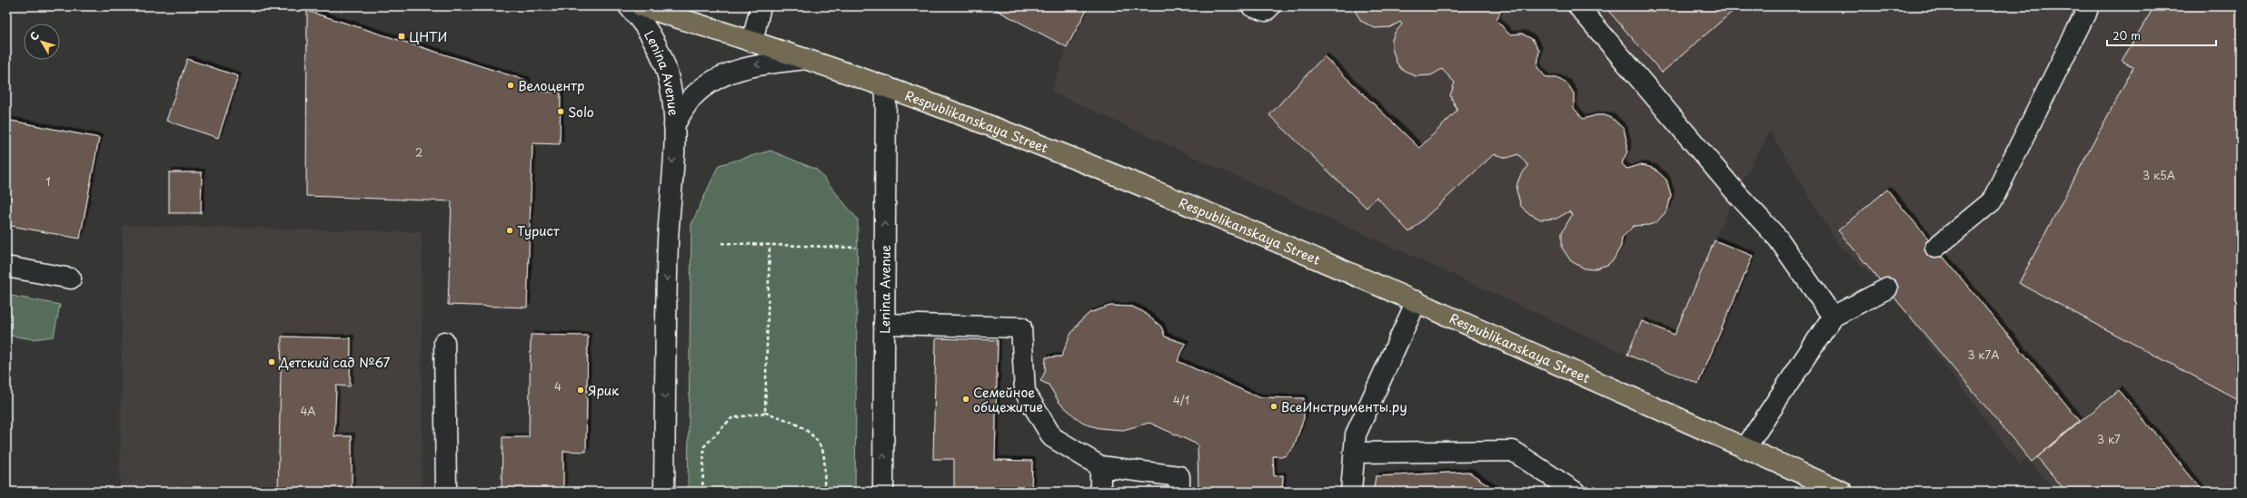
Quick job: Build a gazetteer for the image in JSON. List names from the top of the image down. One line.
{"streets":{"main road":["Lenina Avenue","Respublikanskaya Street"]},"crossings":[["Lenina Avenue","Respublikanskaya Street"]],"places":{"transit":["ЦНТИ"],"other":["Велоцентр","Solo","Турист","Детский сад №67","Ярик","Семейное общежитие","ВсеИнструменты.ру"]},"house_numbers":["2","3 к5А","1","3 к7А","4","4/1","4А","3 к7"],"scale_bar":"20 m","north":"top left"}
